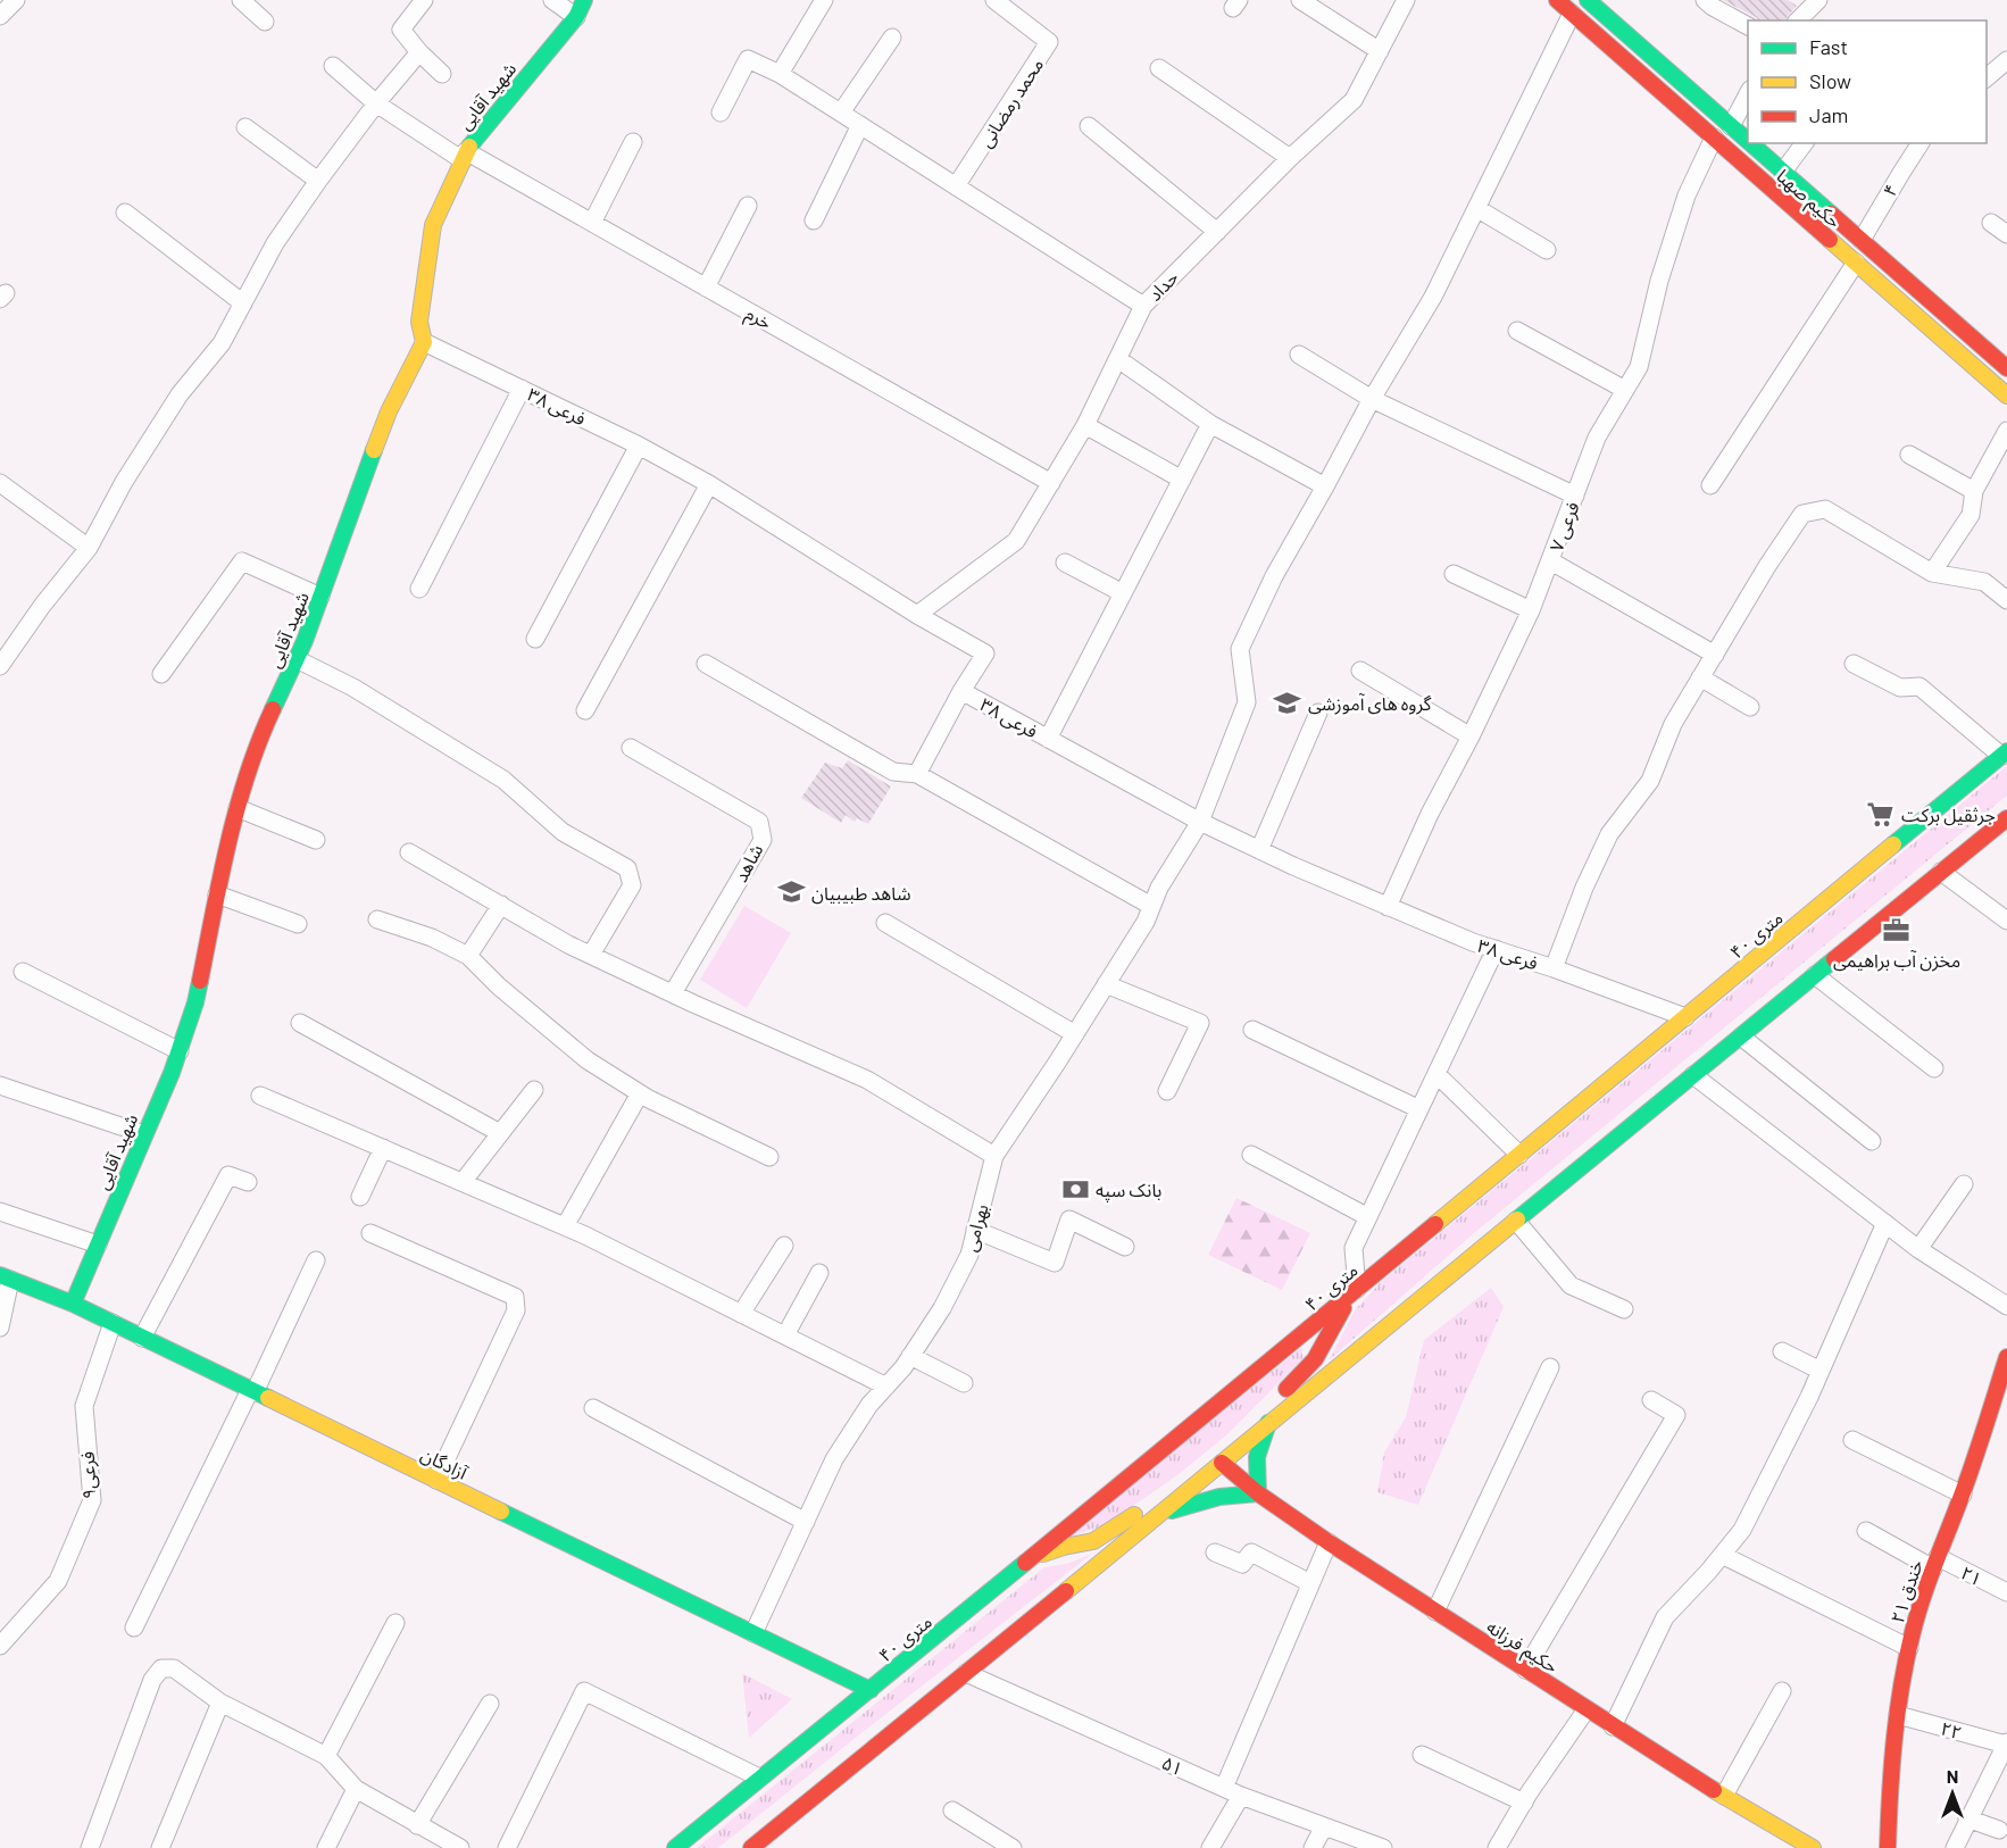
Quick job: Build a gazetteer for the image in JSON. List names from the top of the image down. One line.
{"streets":{"main road":["شهید آقایی","حکیم صهبا","۴۰ متری","آزادگان","۲۱ خندق","حکیم فرزانه"],"street":["محمد رمضانی","۴","حداد","خرم","فرعی ۳۸","فرعی ۷","شاهد","بهرامی","فرعی۹","۲۱","۲۲","۵۱"]},"crossings":[["شهید آقایی","خرم"],["شهید آقایی","فرعی ۳۸"],["شهید آقایی","آزادگان"],["۴","حکیم صهبا"],["حکیم صهبا","فرعی ۷"],["حکیم صهبا","بهرامی"],["حداد","خرم"],["حداد","فرعی ۳۸"],["فرعی ۳۸","فرعی ۷"],["فرعی ۳۸","۴۰ متری"],["فرعی ۳۸","بهرامی"],["۴۰ متری","آزادگان"],["بهرامی","آزادگان"],["آزادگان","فرعی۹"],["۲۱","۲۱ خندق"],["۲۱ خندق","۲۲"]],"places":{"school or university":["گروه های آموزشی","شاهد طبیبیان"],"supermarket":["جرثقیل برکت"],"office":["مخزن آب براهیمی"],"bank":["بانک سپه"]},"legend":["Fast","Slow","Jam"],"north":"top"}
